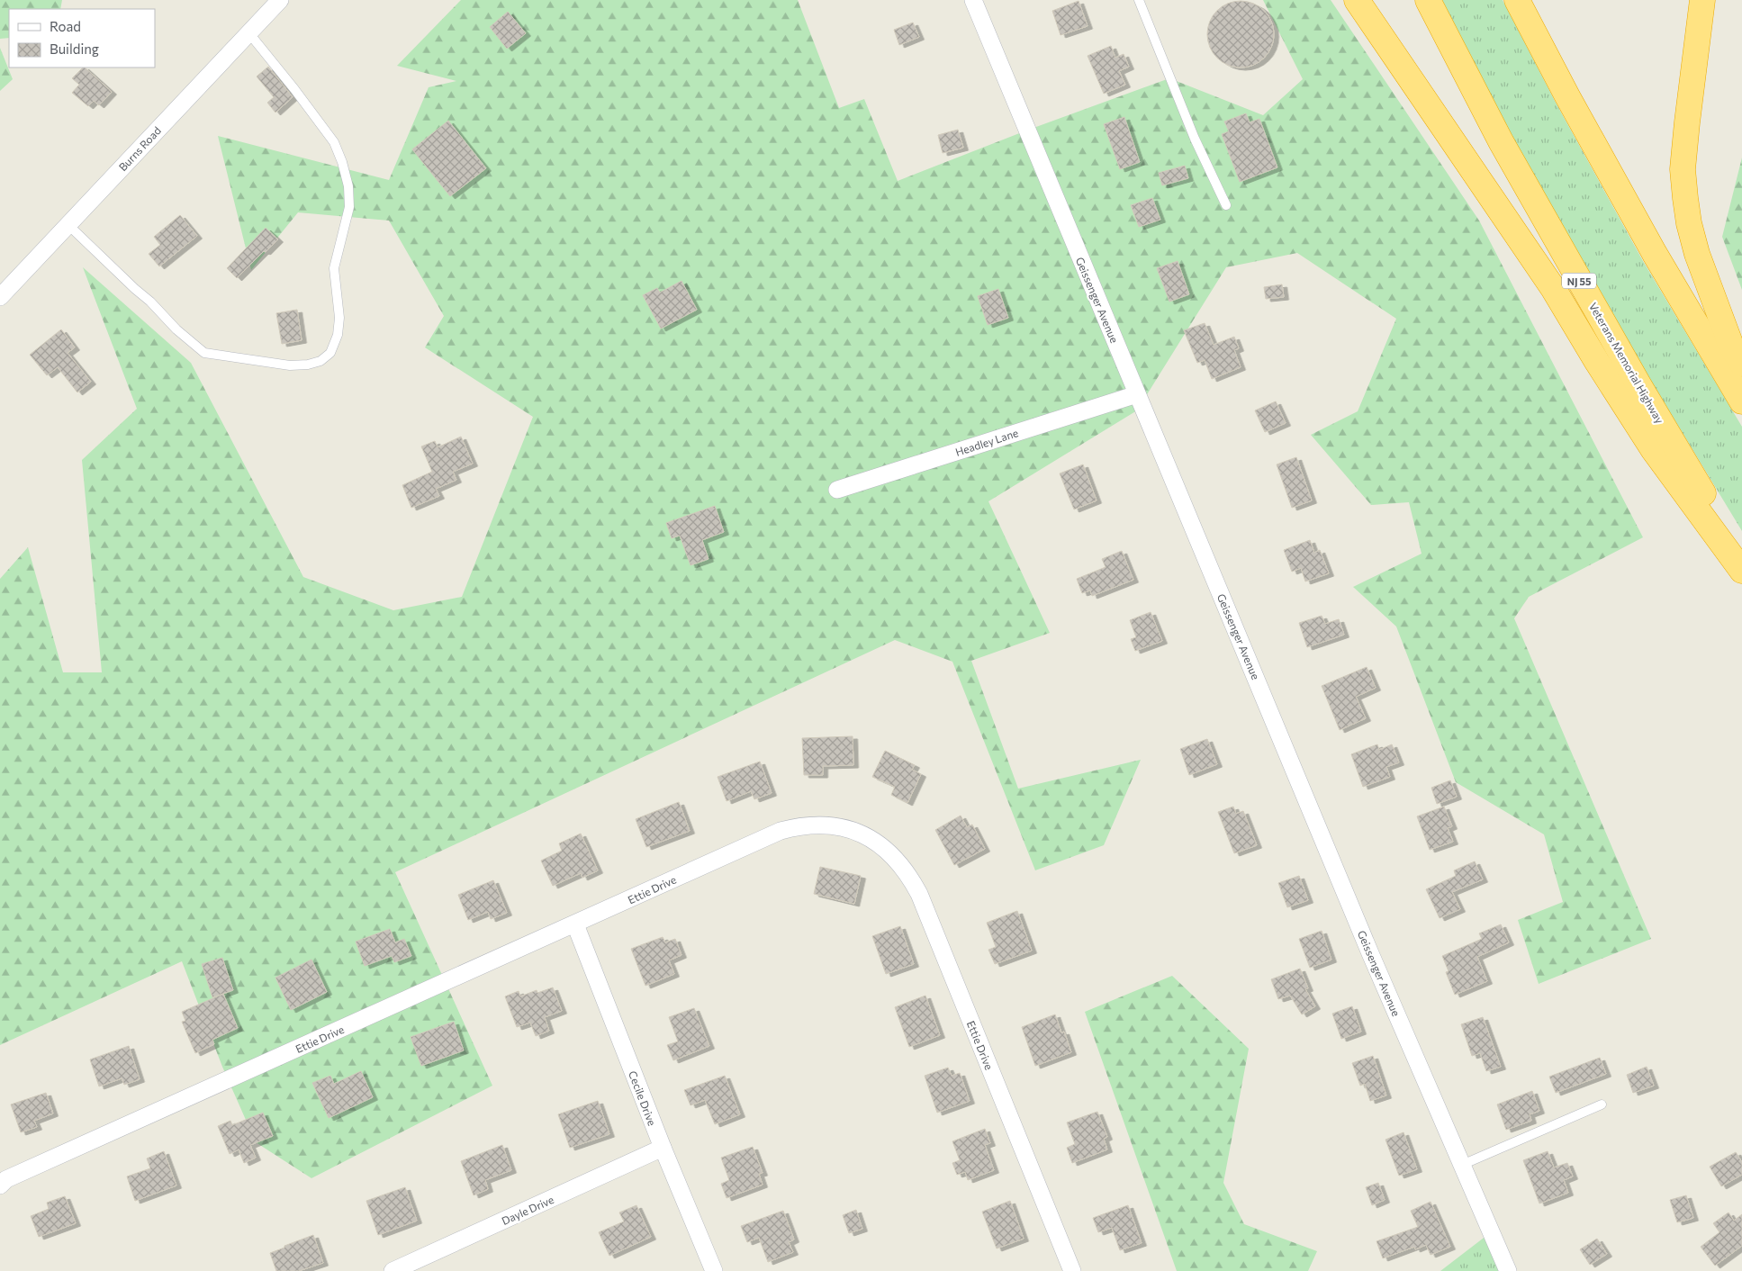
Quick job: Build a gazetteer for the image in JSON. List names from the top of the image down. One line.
{"streets":{"highway":["NJ 55","Veterans Memorial Highway"],"street":["Burns Road","Geissenger Avenue","Headley Lane","Ettie Drive","Cecile Drive","Dayle Drive"]},"crossings":[["Geissenger Avenue","Headley Lane"],["Ettie Drive","Cecile Drive"],["Cecile Drive","Dayle Drive"]],"legend":["Road","Building"]}
